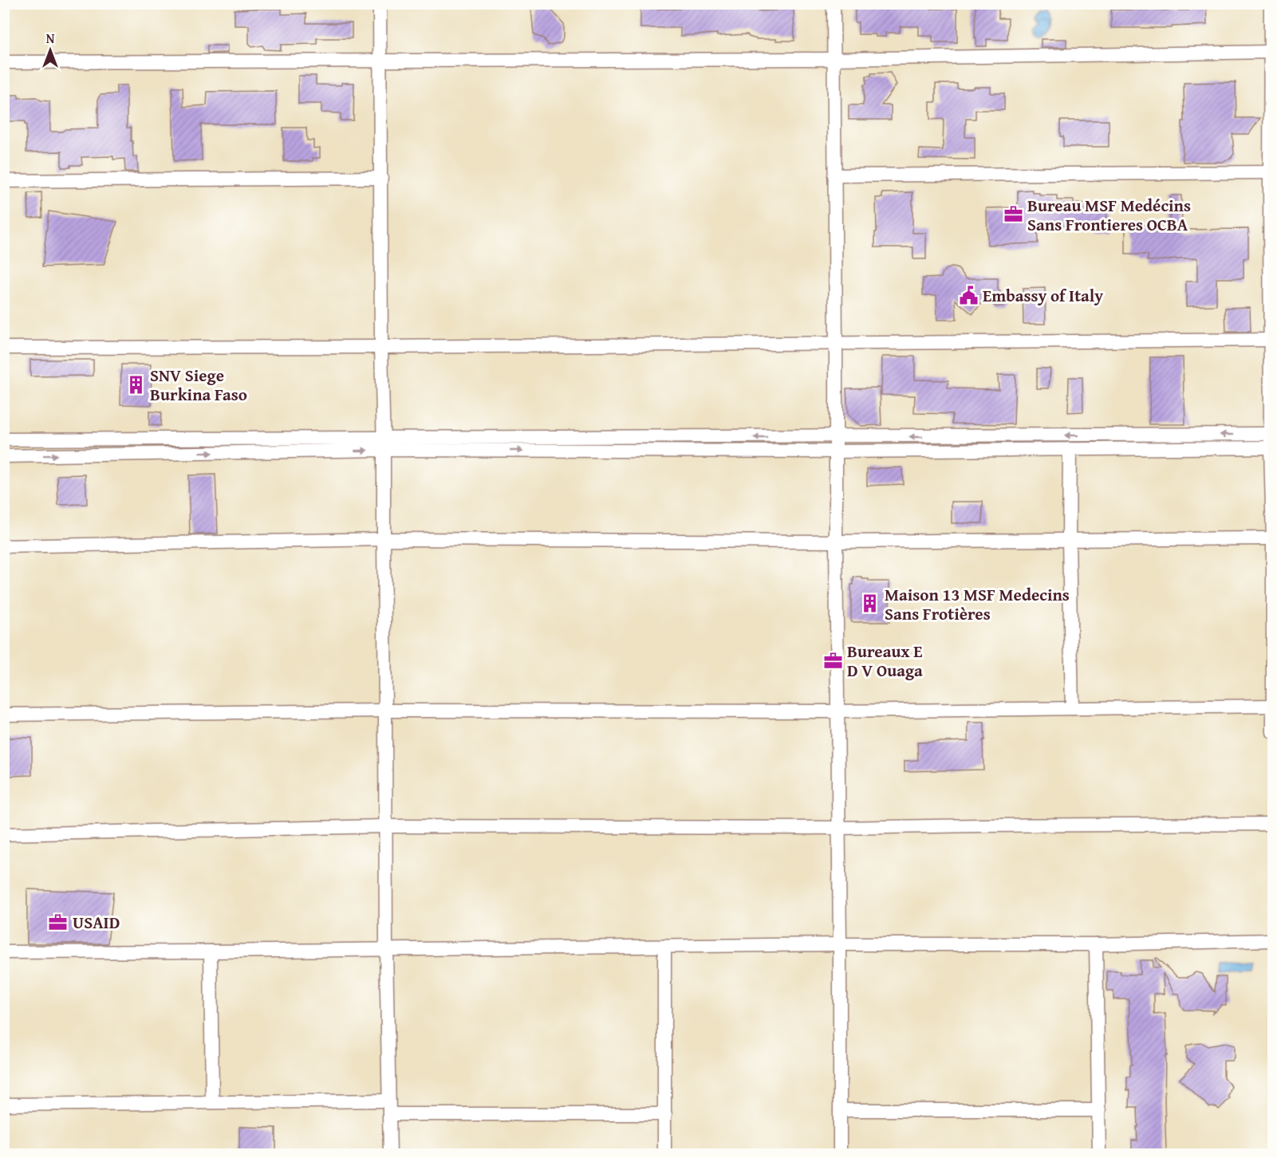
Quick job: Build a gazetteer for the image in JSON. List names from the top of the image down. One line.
{"places":{"office":["Bureau MSF Medécins Sans Frontieres OCBA","Bureaux E D V Ouaga","USAID"],"public building":["Embassy of Italy"],"building":["SNV Siege Burkina Faso","Maison 13 MSF Medecins Sans Frotières"]},"north":"top"}
